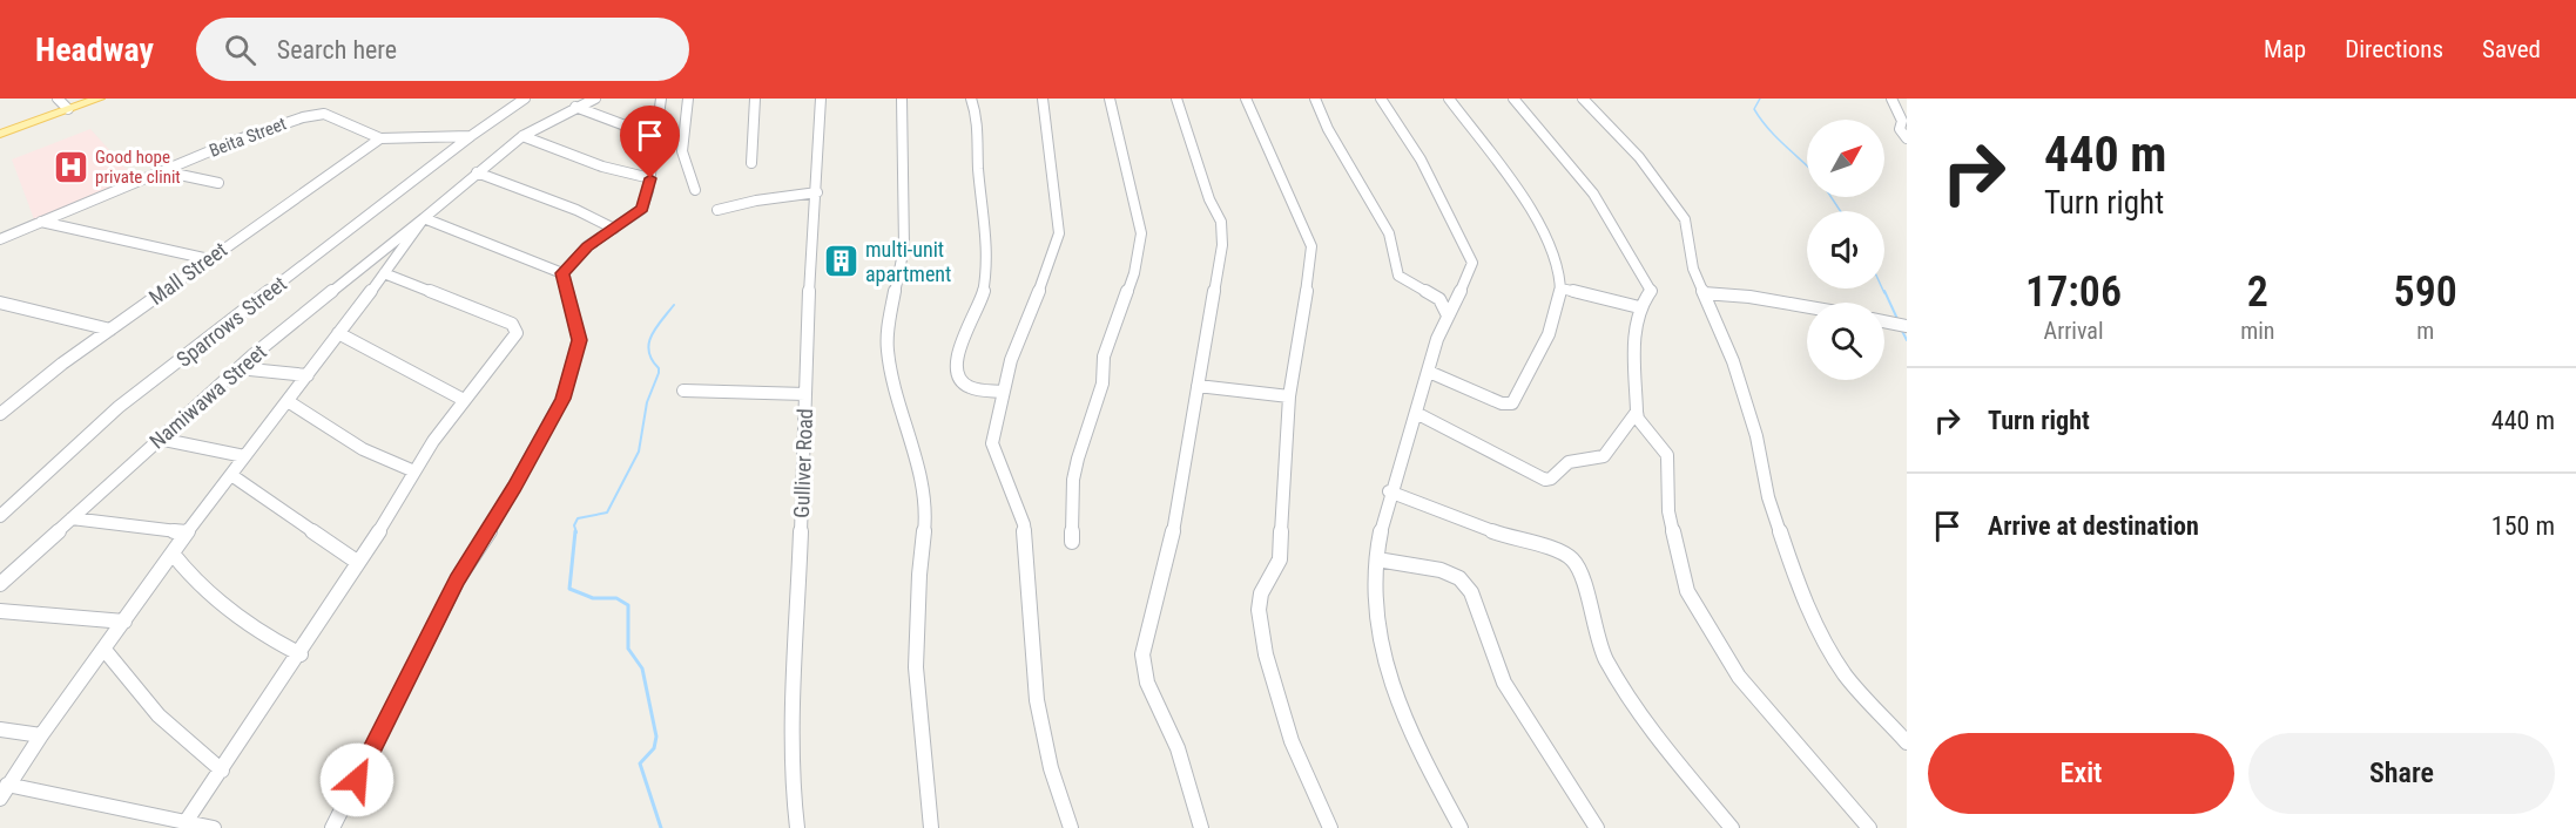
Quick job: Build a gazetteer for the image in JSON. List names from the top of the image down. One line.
{"streets":{"street":["Beita Street","Mall Street","Sparrows Street","Namiwawa Street","Gulliver Road"]},"crossings":[["Beita Street","Mall Street"]],"places":{"hospital":["Good hope private clinit"],"building":["multi-unit apartment"]},"north":"top right","page":{"header":"Headway","search":"Search here","nav":["Map","Directions","Saved"],"turn":["440 m","Turn right"],"eta":["17:06","Arrival","2","min","590","m"],"list":[{"name":"Turn right","value":"440 m"},{"name":"Arrive at destination","value":"150 m"}],"buttons":["Exit","Share"]}}
